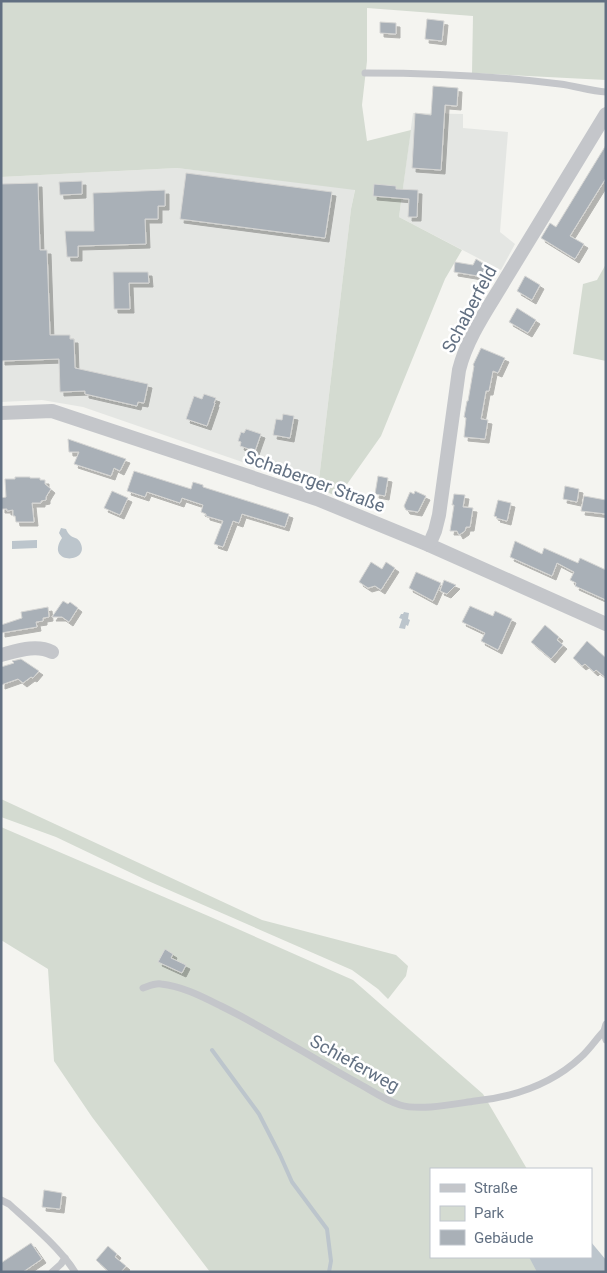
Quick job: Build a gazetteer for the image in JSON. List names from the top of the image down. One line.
{"streets":{"street":["Schaberfeld","Schaberger Straße"],"lane":["Schieferweg"]},"crossings":[["Schaberfeld","Schaberger Straße"]],"legend":["Straße","Park","Gebäude"]}
